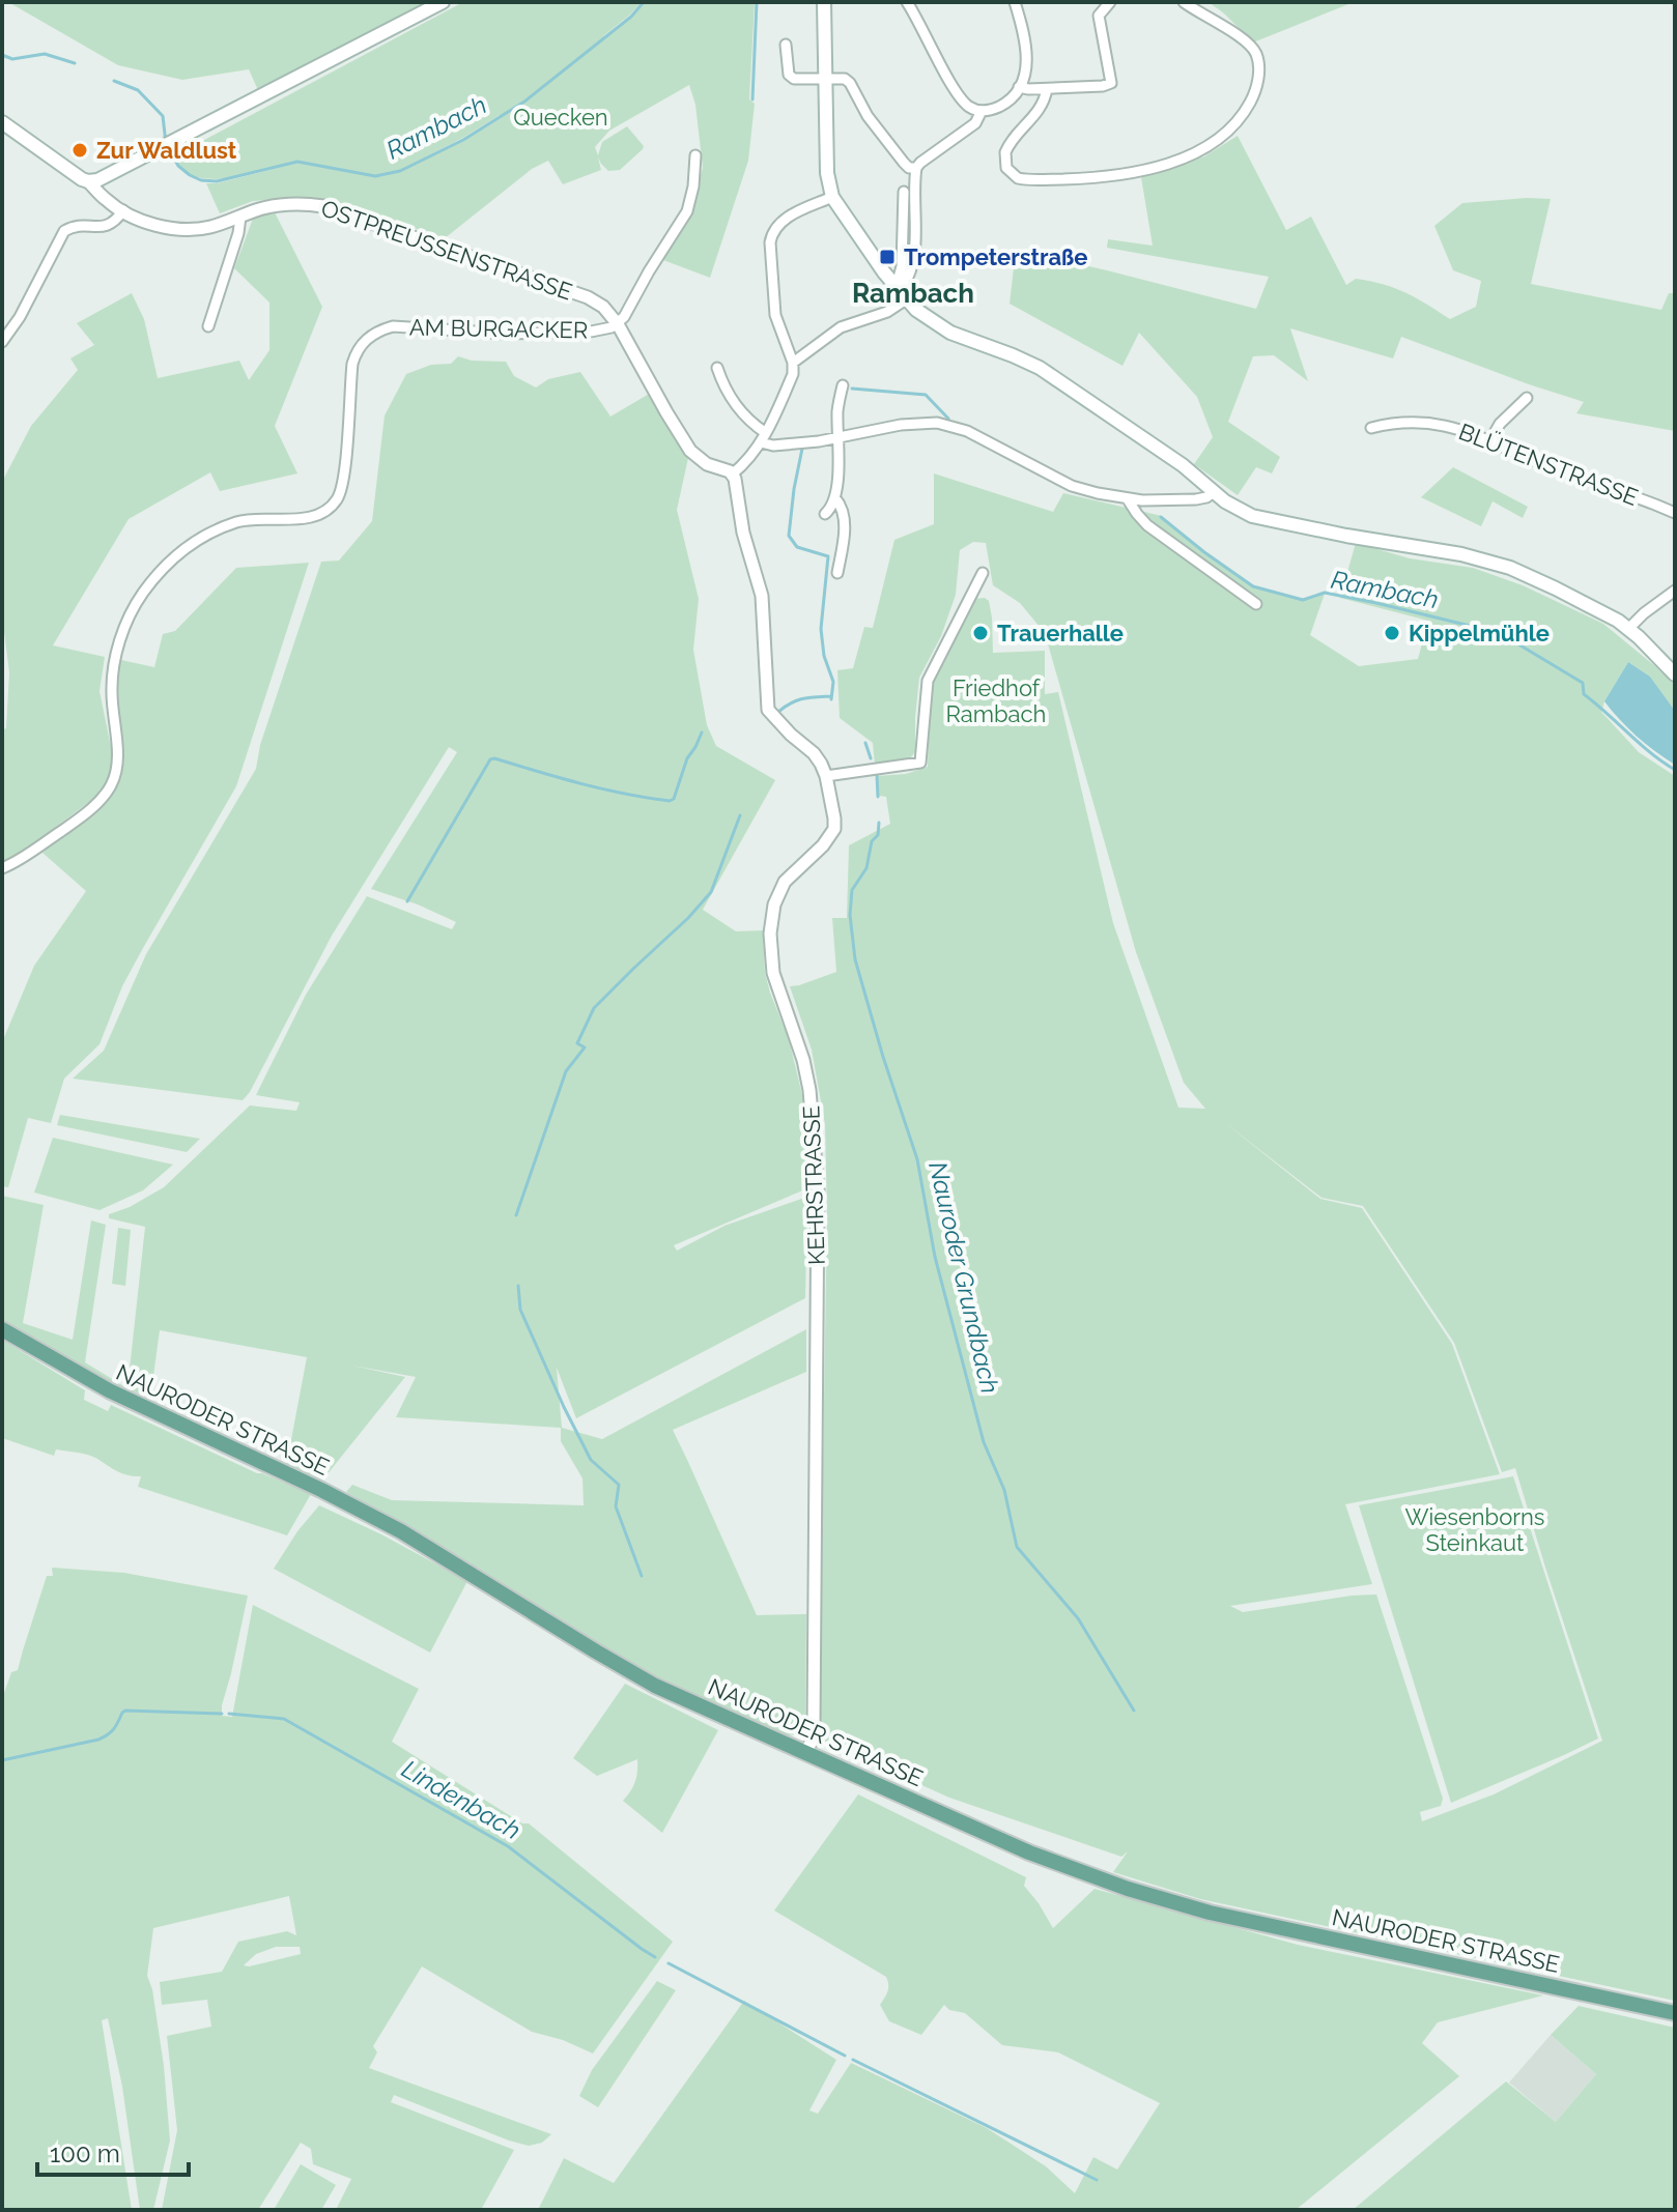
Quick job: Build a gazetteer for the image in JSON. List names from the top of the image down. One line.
{"streets":{"main road":["OSTPREUSSENSTRASSE","NAURODER STRASSE"],"street":["AM BURGACKER","BLÜTENSTRASSE","KEHRSTRASSE"]},"crossings":[["OSTPREUSSENSTRASSE","AM BURGACKER"],["KEHRSTRASSE","NAURODER STRASSE"]],"districts":["Rambach"],"water":["Rambach","Nauroder Grundbach","Lindenbach"],"parks":["Quecken","Friedhof Rambach","Wiesenborns Steinkaut"],"places":{"other":["Zur Waldlust","Trauerhalle","Kippelmühle"],"transit":["Trompeterstraße"]},"scale_bar":"100 m"}
